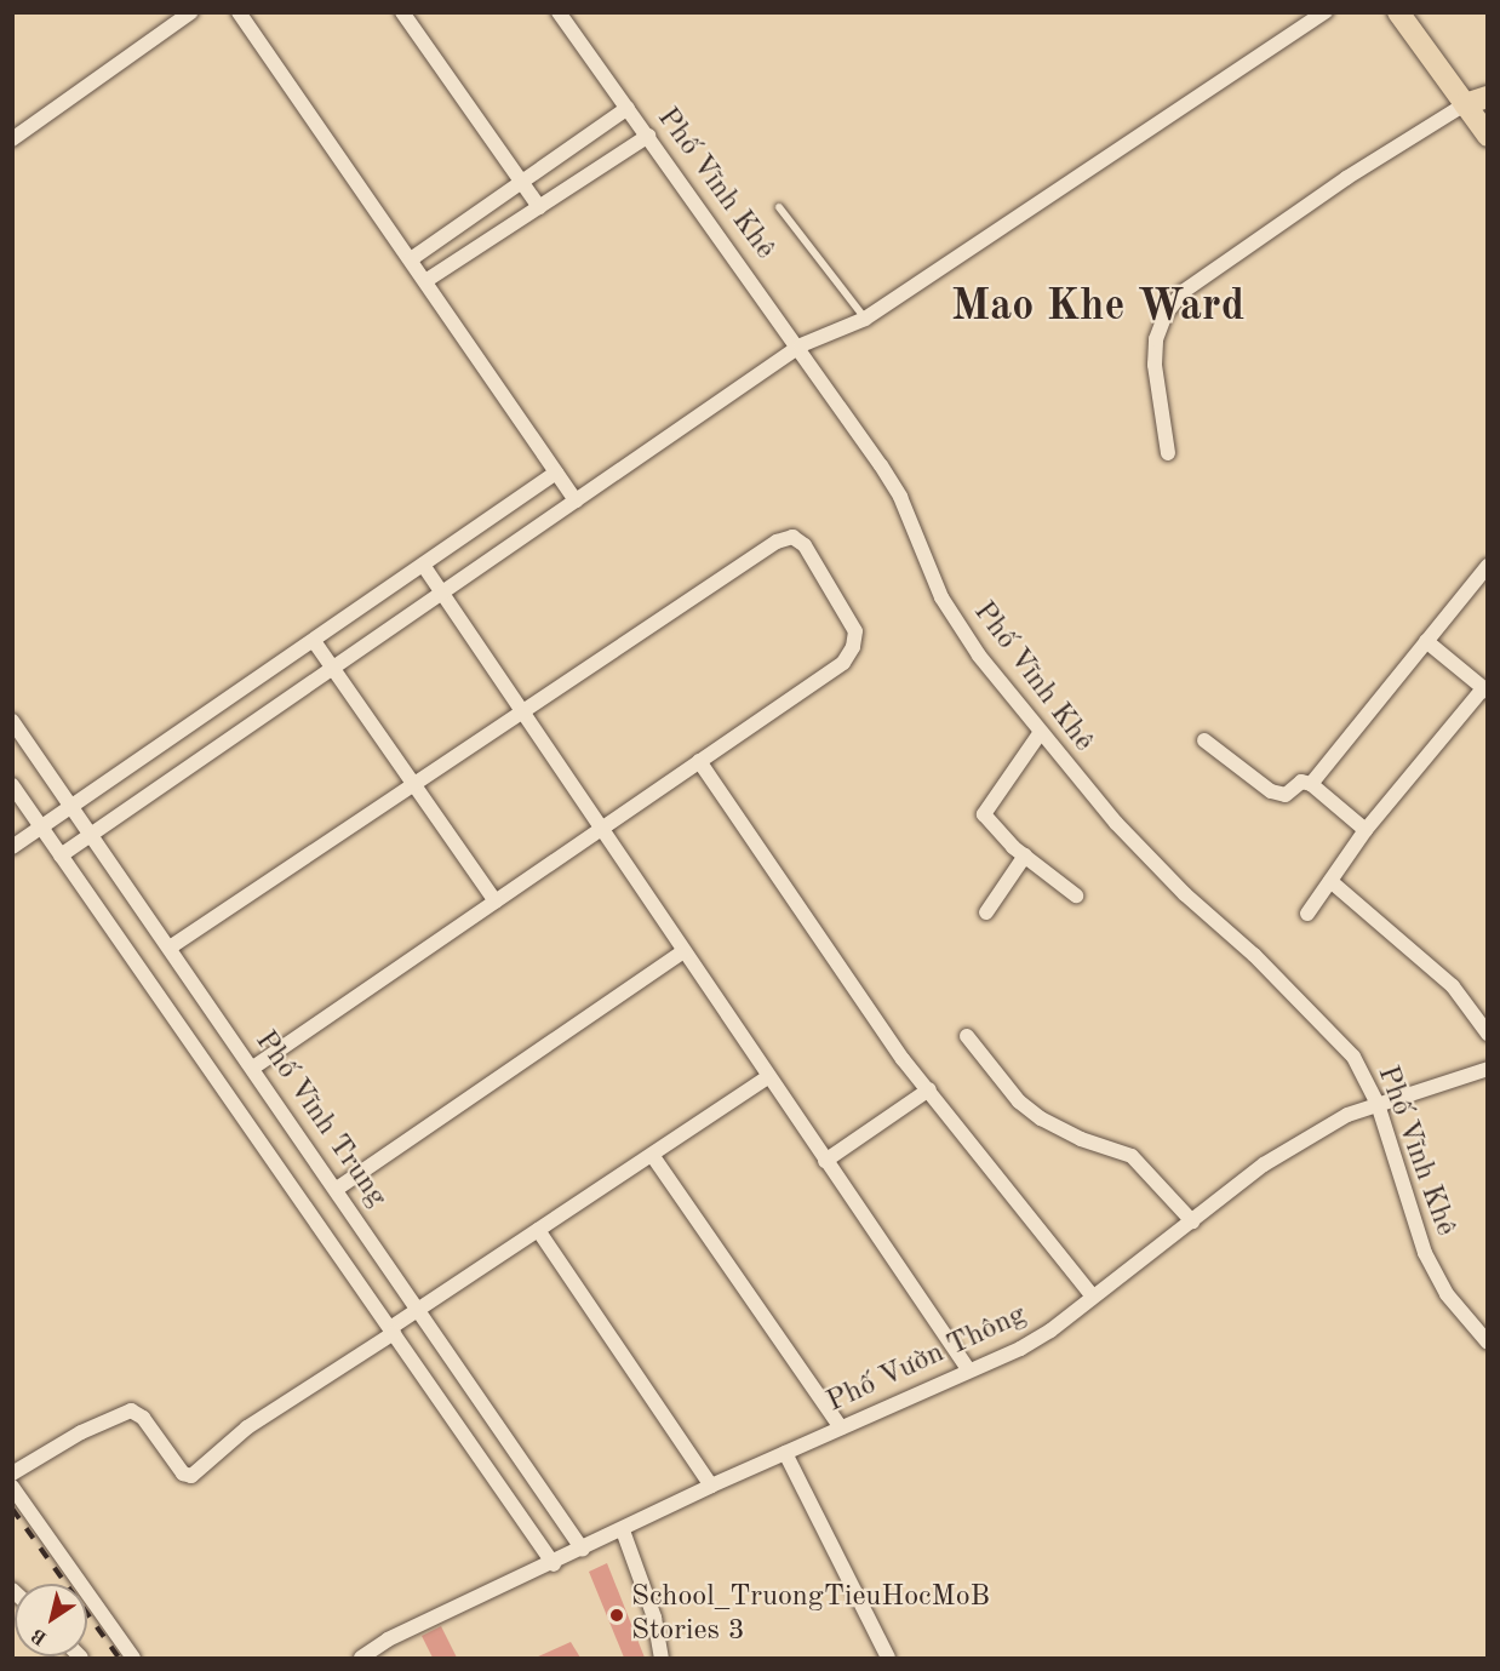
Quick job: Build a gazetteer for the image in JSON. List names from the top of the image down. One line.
{"streets":{"street":["Phố Vĩnh Khê","Phố Vĩnh Trung","Phố Vườn Thông"]},"crossings":[["Phố Vĩnh Khê","Phố Vườn Thông"],["Phố Vĩnh Trung","Phố Vườn Thông"]],"districts":["Mao Khe Ward"],"places":["School_TruongTieuHocMoB Stories 3"],"north":"bottom left"}
